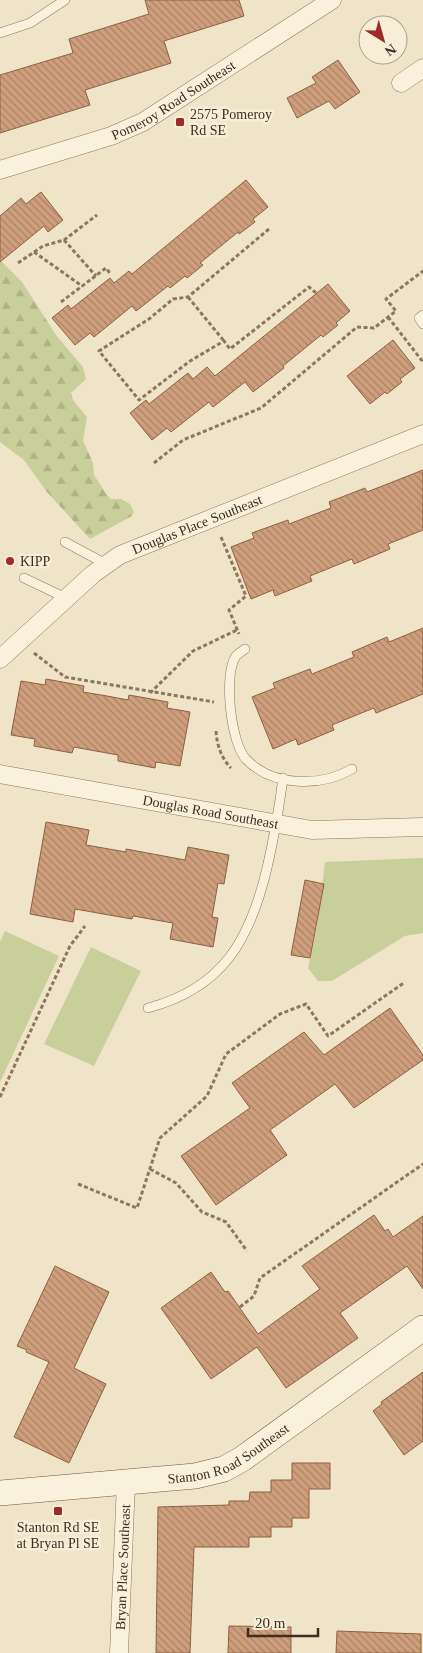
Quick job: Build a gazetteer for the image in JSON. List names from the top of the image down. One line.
{"streets":{"street":["Pomeroy Road Southeast","Douglas Place Southeast","Douglas Road Southeast","Stanton Road Southeast","Bryan Place Southeast"]},"crossings":[["Stanton Road Southeast","Bryan Place Southeast"]],"places":{"transit":["2575 Pomeroy Rd SE","Stanton Rd SE at Bryan Pl SE"],"other":["KIPP"]},"scale_bar":"20 m","north":"bottom right"}
